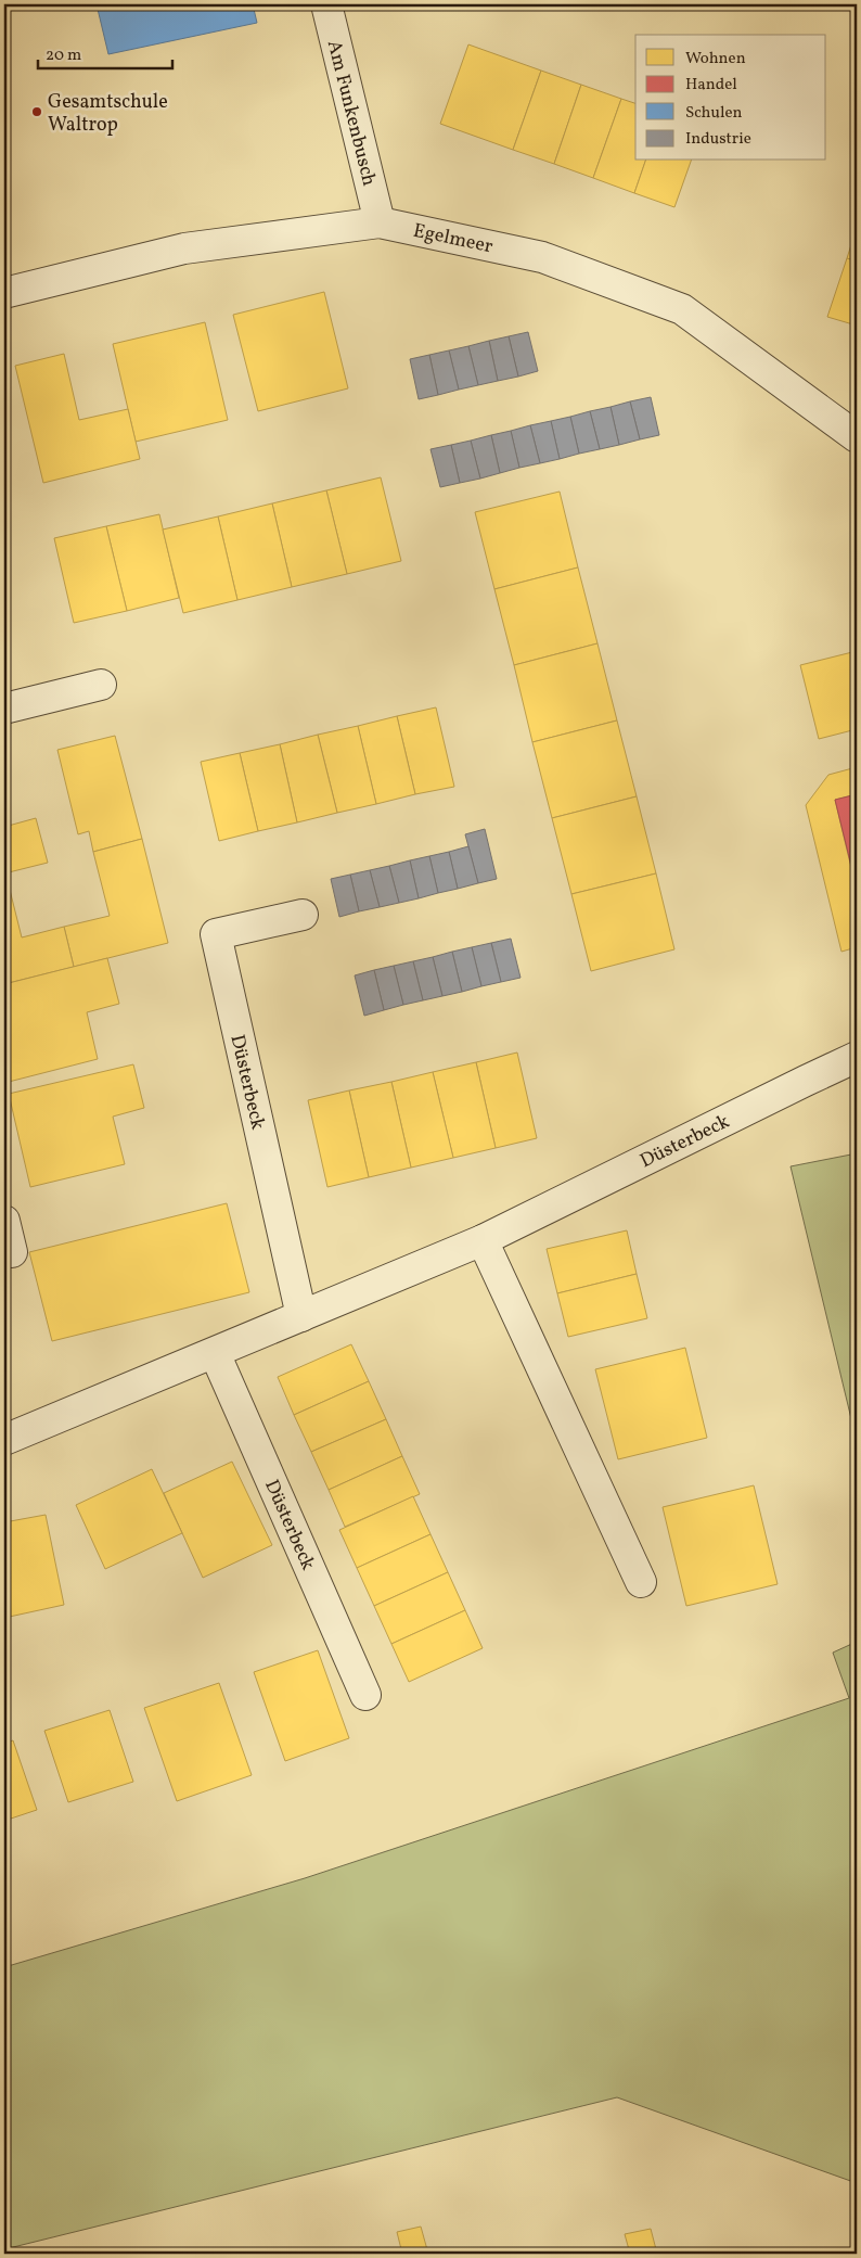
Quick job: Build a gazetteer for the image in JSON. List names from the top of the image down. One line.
{"streets":{"street":["Am Funkenbusch","Egelmeer","Düsterbeck"]},"crossings":[["Am Funkenbusch","Egelmeer"]],"places":["Gesamtschule Waltrop"],"legend":["Wohnen","Handel","Schulen","Industrie"],"scale_bar":"20 m"}
